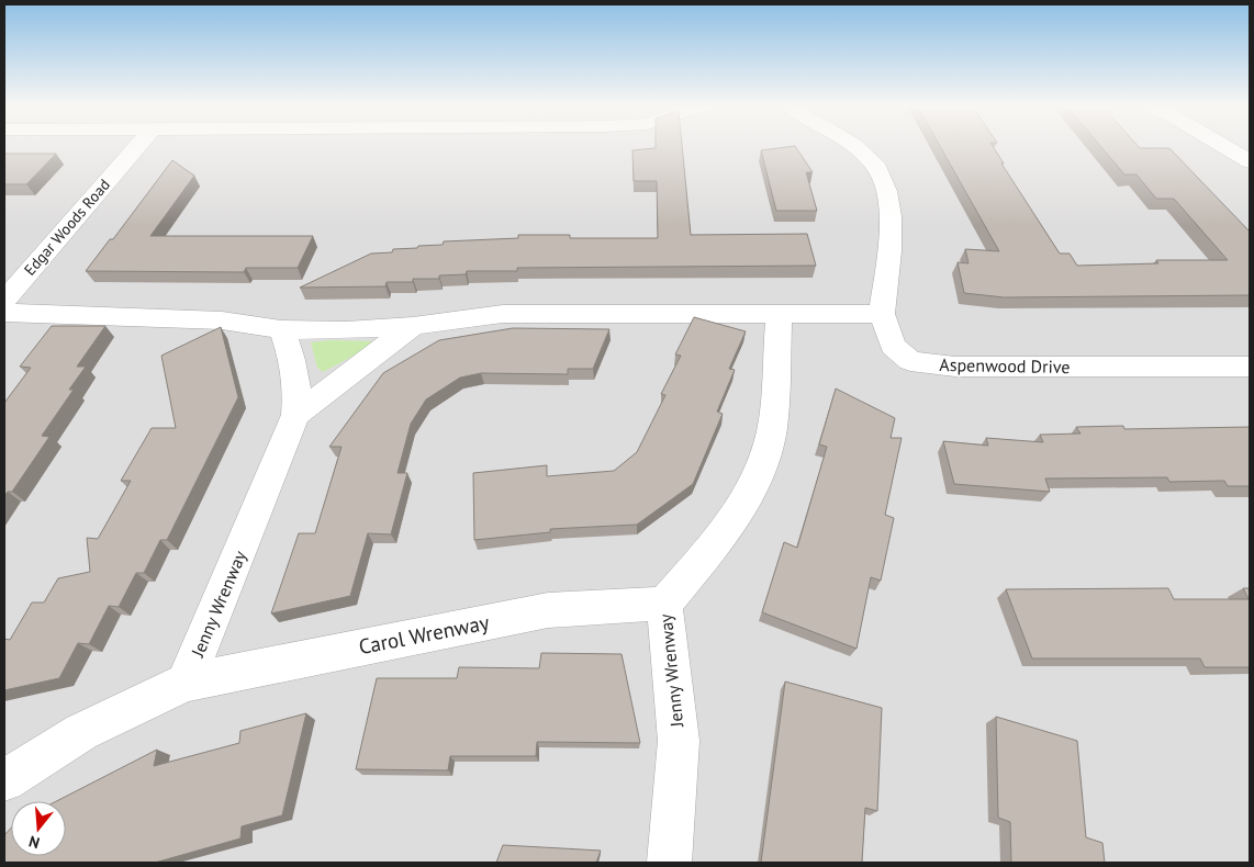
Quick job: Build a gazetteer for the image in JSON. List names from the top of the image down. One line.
{"streets":{"street":["Edgar Woods Road","Aspenwood Drive","Jenny Wrenway","Carol Wrenway"]},"crossings":[["Jenny Wrenway","Carol Wrenway"]],"north":"bottom"}
